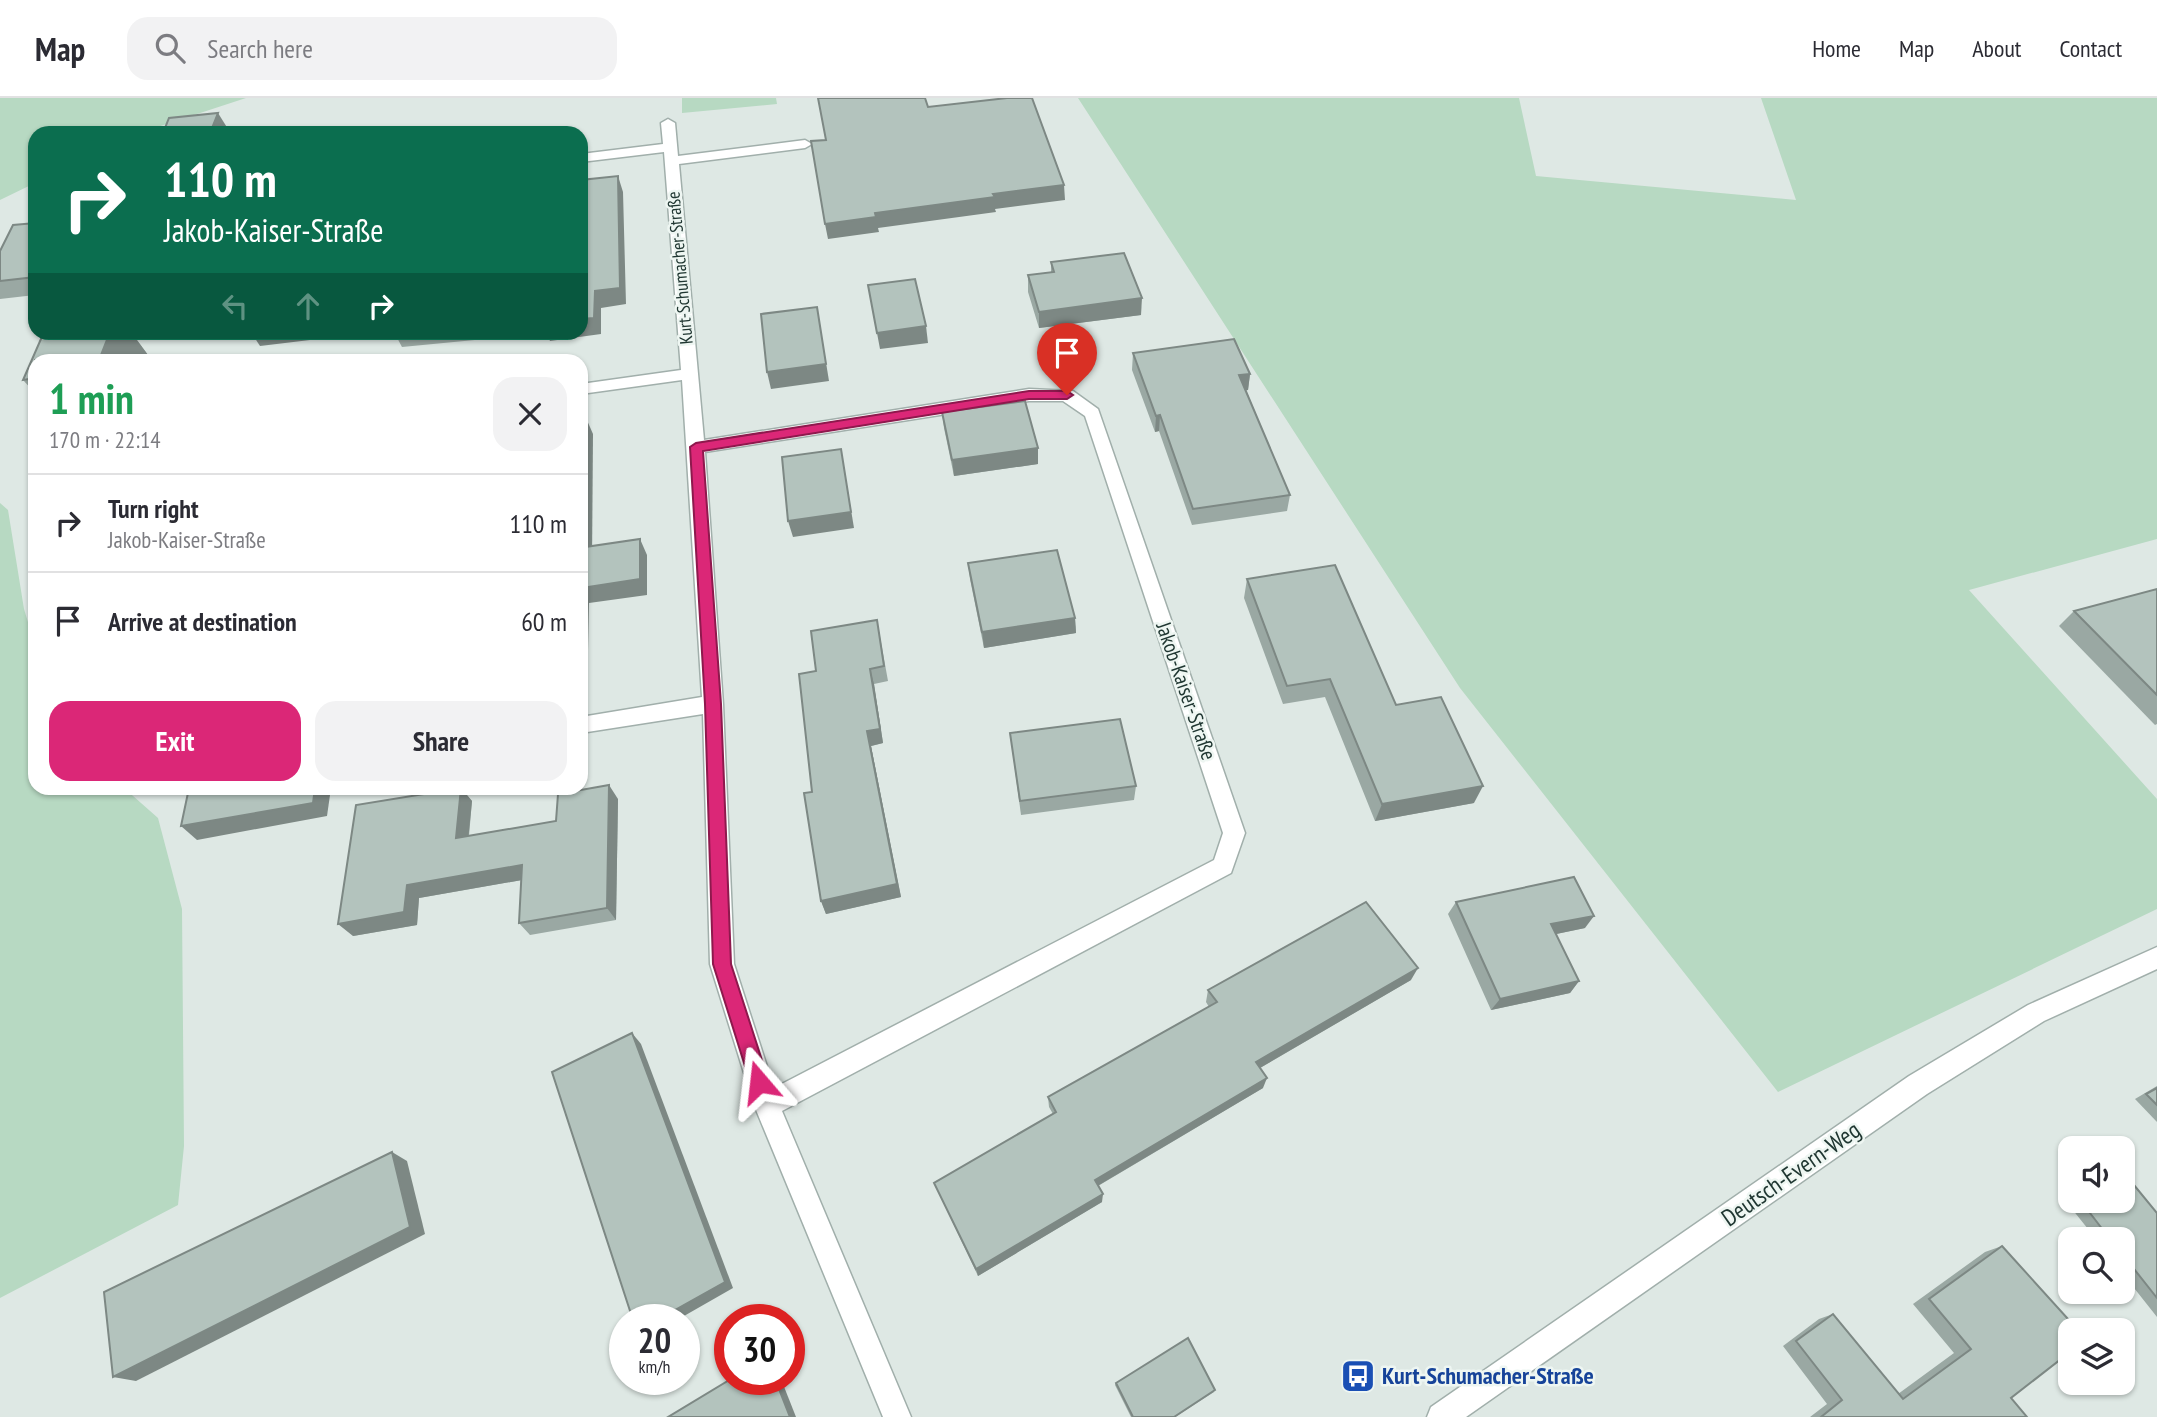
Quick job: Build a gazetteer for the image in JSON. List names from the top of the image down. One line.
{"streets":{"street":["Kurt-Schumacher-Straße","Jakob-Kaiser-Straße","Deutsch-Evern-Weg"]},"crossings":[["Kurt-Schumacher-Straße","Jakob-Kaiser-Straße"]],"places":{"bus stop":["Kurt-Schumacher-Straße"]},"page":{"header":"Map","search":"Search here","nav":["Home","Map","About","Contact"],"turn":["110 m","Jakob-Kaiser-Straße"],"heading":["1 min","170 m · 22:14"],"list":[{"name":"Turn right","note":"Jakob-Kaiser-Straße","value":"110 m"},{"name":"Arrive at destination","value":"60 m"}],"buttons":["Exit","Share"],"speed":"20 km/h","limit":"30"}}
